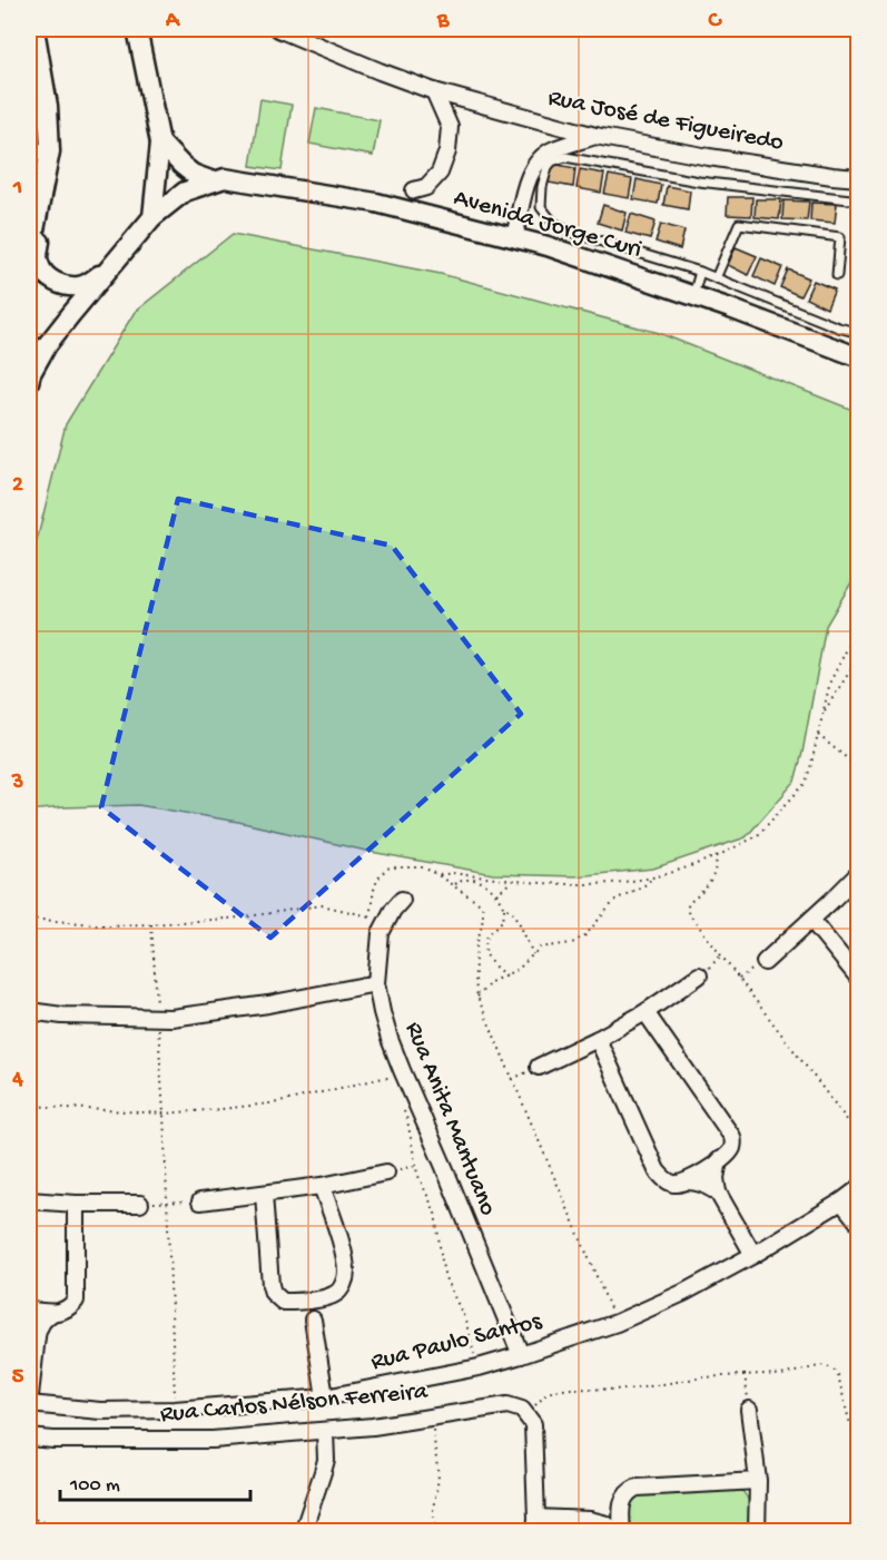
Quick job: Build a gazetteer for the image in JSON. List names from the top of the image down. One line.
{"streets":{"street":["Rua José de Figueiredo","Avenida Jorge Curi","Rua Anita Mantuano","Rua Paulo Santos","Rua Carlos Nélson Ferreira"]},"crossings":[["Rua Anita Mantuano","Rua Paulo Santos"]],"scale_bar":"100 m","grid":{"columns":["A","B","C"],"rows":["1","2","3","4","5"]}}
